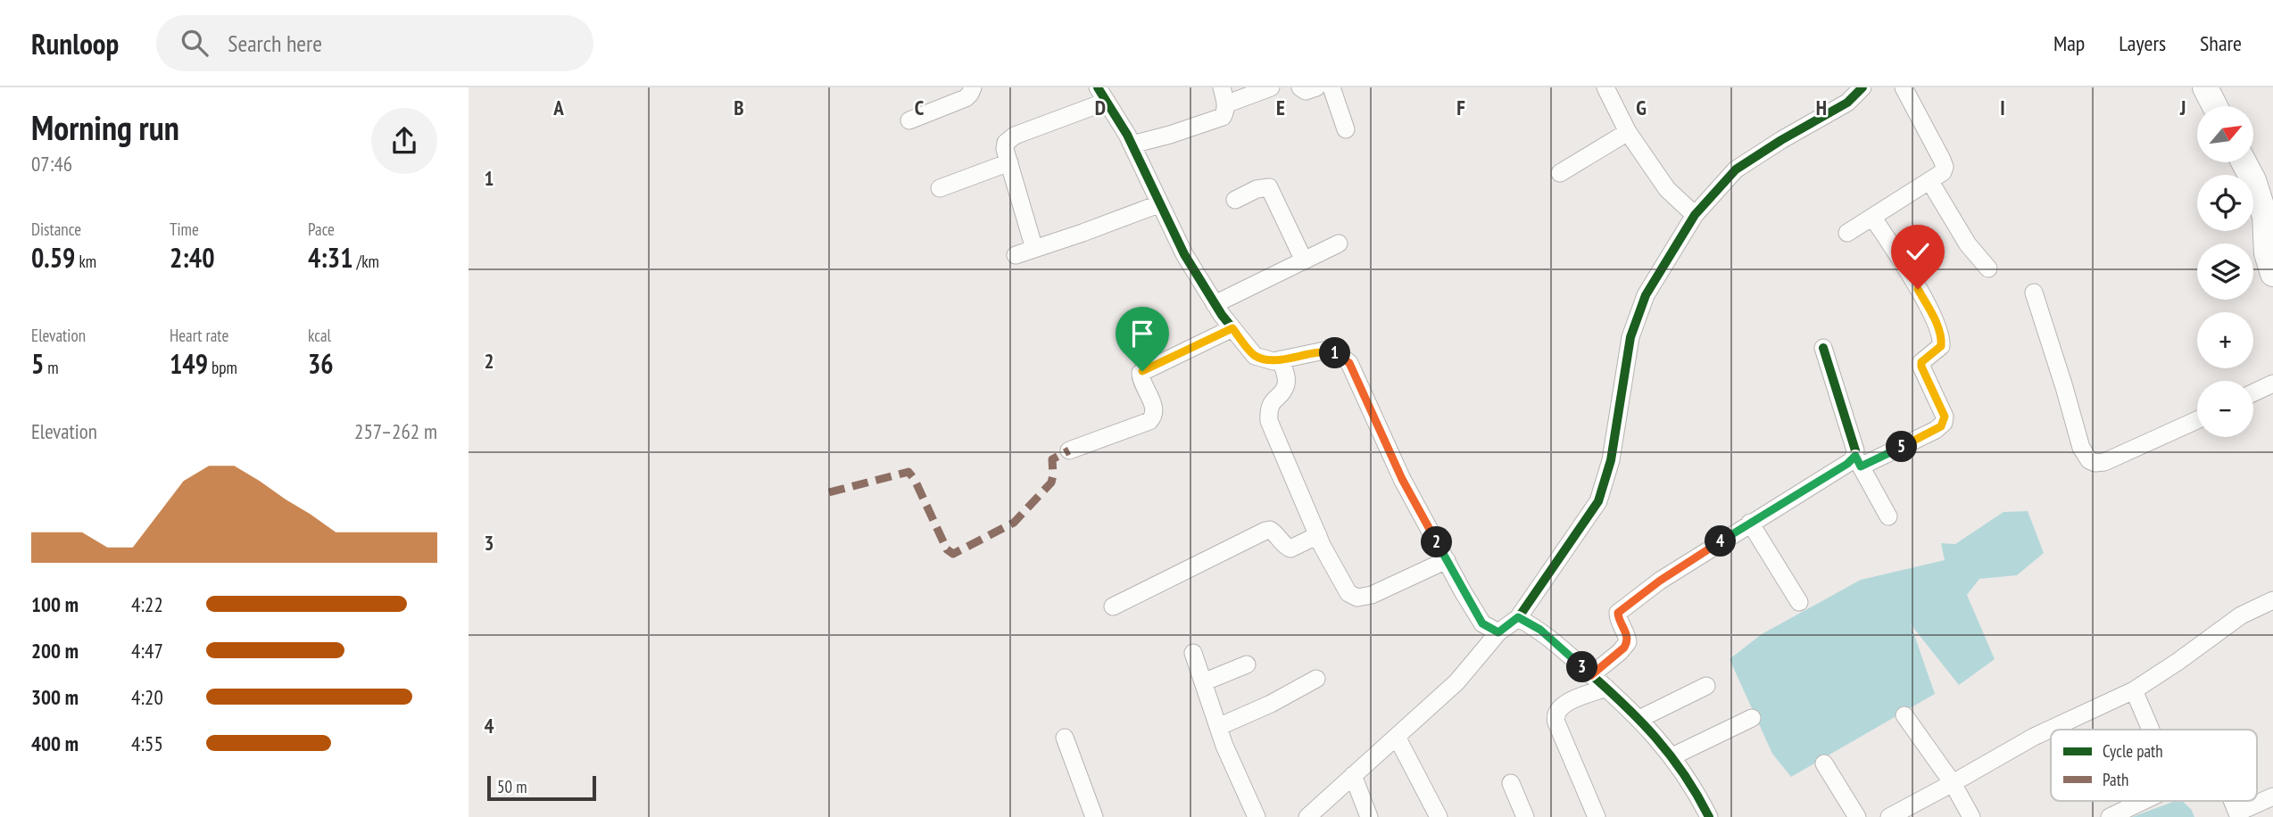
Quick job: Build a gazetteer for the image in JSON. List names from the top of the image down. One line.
{"legend":["Cycle path","Path"],"scale_bar":"50 m","north":"top right","page":{"header":"Runloop","search":"Search here","nav":["Map","Layers","Share"],"heading":["Morning run","07:46"],"map_buttons":["+","−"],"stats":[["Distance","0.59 km"],["Time","2:40"],["Pace","4:31 /km"],["Elevation","5 m"],["Heart rate","149 bpm"],["kcal","36"]],"pins":["1","5","4","2","3"],"chart":["Elevation","257–262 m"],"list":[{"name":"100 m","note":"4:22"},{"name":"200 m","note":"4:47"},{"name":"300 m","note":"4:20"},{"name":"400 m","note":"4:55"}],"scale":"50 m"},"grid":{"columns":["A","B","C","D","E","F","G","H","I","J"],"rows":["1","2","3","4"]}}
